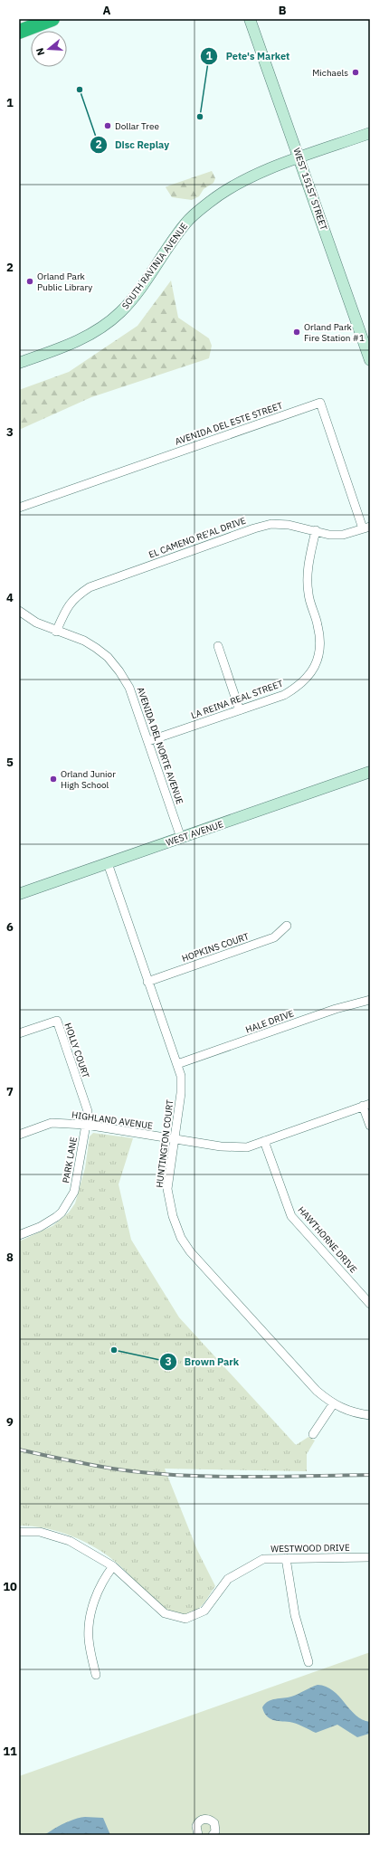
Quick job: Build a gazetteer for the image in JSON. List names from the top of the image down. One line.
{"streets":{"street":["WEST 151ST STREET","SOUTH RAVINIA AVENUE","AVENIDA DEL ESTE STREET","EL CAMENO RE'AL DRIVE","LA REINA REAL STREET","AVENIDA DEL NORTE AVENUE","WEST AVENUE","HOPKINS COURT","HALE DRIVE","HOLLY COURT","HIGHLAND AVENUE","HUNTINGTON COURT","PARK LANE","HAWTHORNE DRIVE","WESTWOOD DRIVE"]},"crossings":[["WEST 151ST STREET","SOUTH RAVINIA AVENUE"],["AVENIDA DEL ESTE STREET","EL CAMENO RE'AL DRIVE"],["EL CAMENO RE'AL DRIVE","LA REINA REAL STREET"],["EL CAMENO RE'AL DRIVE","AVENIDA DEL NORTE AVENUE"],["LA REINA REAL STREET","AVENIDA DEL NORTE AVENUE"],["AVENIDA DEL NORTE AVENUE","WEST AVENUE"],["WEST AVENUE","HUNTINGTON COURT"],["HOPKINS COURT","HUNTINGTON COURT"],["HALE DRIVE","HUNTINGTON COURT"],["HOLLY COURT","HIGHLAND AVENUE"],["HOLLY COURT","PARK LANE"],["HIGHLAND AVENUE","HUNTINGTON COURT"],["HIGHLAND AVENUE","PARK LANE"],["HIGHLAND AVENUE","HAWTHORNE DRIVE"]],"places":["Michaels","Disc Replay","Pete's Market","Dollar Tree","Orland Park Public Library","Orland Park Fire Station #1","Orland Junior High School","Brown Park"],"north":"left","grid":{"columns":["A","B"],"rows":["1","2","3","4","5","6","7","8","9","10","11"]}}
